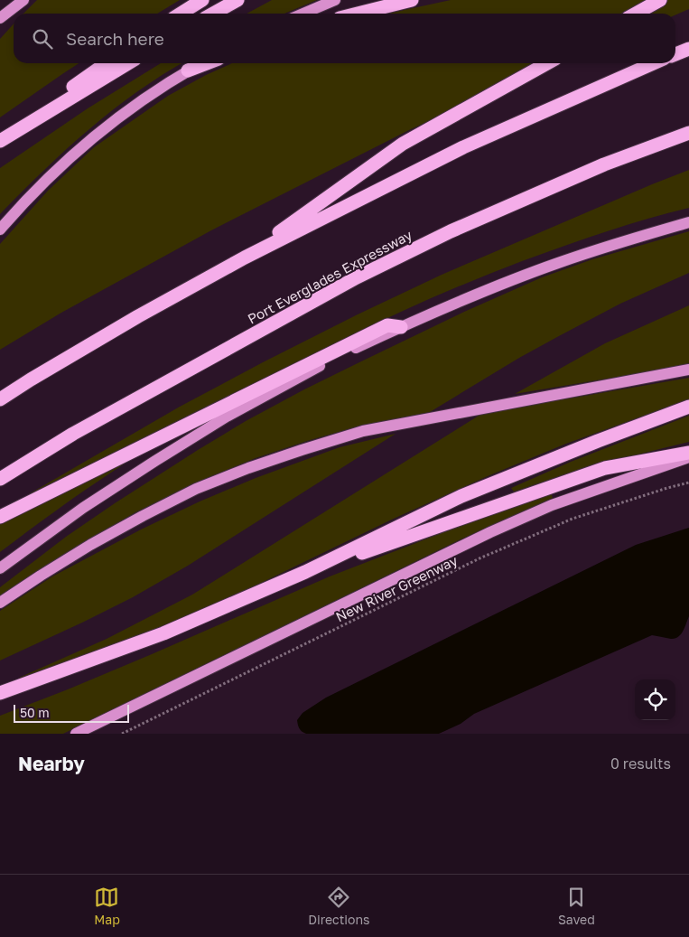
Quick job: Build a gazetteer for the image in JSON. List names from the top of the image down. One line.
{"streets":{"highway":["Port Everglades Expressway"],"path":["New River Greenway"]},"scale_bar":"50 m","page":{"search":"Search here","scale":"50 m","heading":["Nearby","0 results"],"nav":["Map","Directions","Saved"]}}
